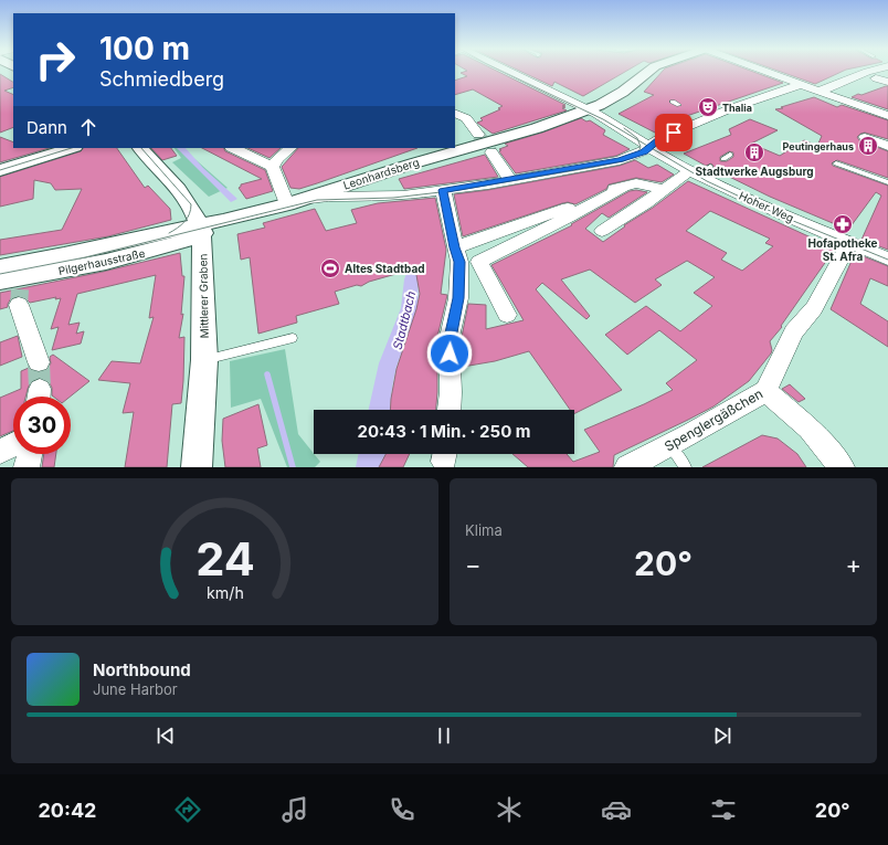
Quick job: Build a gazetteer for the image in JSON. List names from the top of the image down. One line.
{"streets":{"street":["Leonhardsberg","Hoher Weg","Pilgerhausstraße","Mittlerer Graben","Spenglergäßchen"]},"crossings":[["Leonhardsberg","Hoher Weg"],["Leonhardsberg","Pilgerhausstraße"],["Leonhardsberg","Mittlerer Graben"],["Hoher Weg","Spenglergäßchen"],["Pilgerhausstraße","Mittlerer Graben"]],"water":["Stadtbach"],"places":{"theatre":["Thalia"],"building":["Peutingerhaus","Stadtwerke Augsburg"],"pharmacy":["Hofapotheke St. Afra"],"sports":["Altes Stadtbad"]},"page":{"turn":["100 m","Schmiedberg"],"then":"Dann","limit":"30","trip":"20:43 · 1 Min. · 250 m","tile":"Klima","heat":["−","20°","+"],"song":["Northbound","June Harbor"],"tabs":["20:42","20°"],"gauge":["24","km/h"]}}
